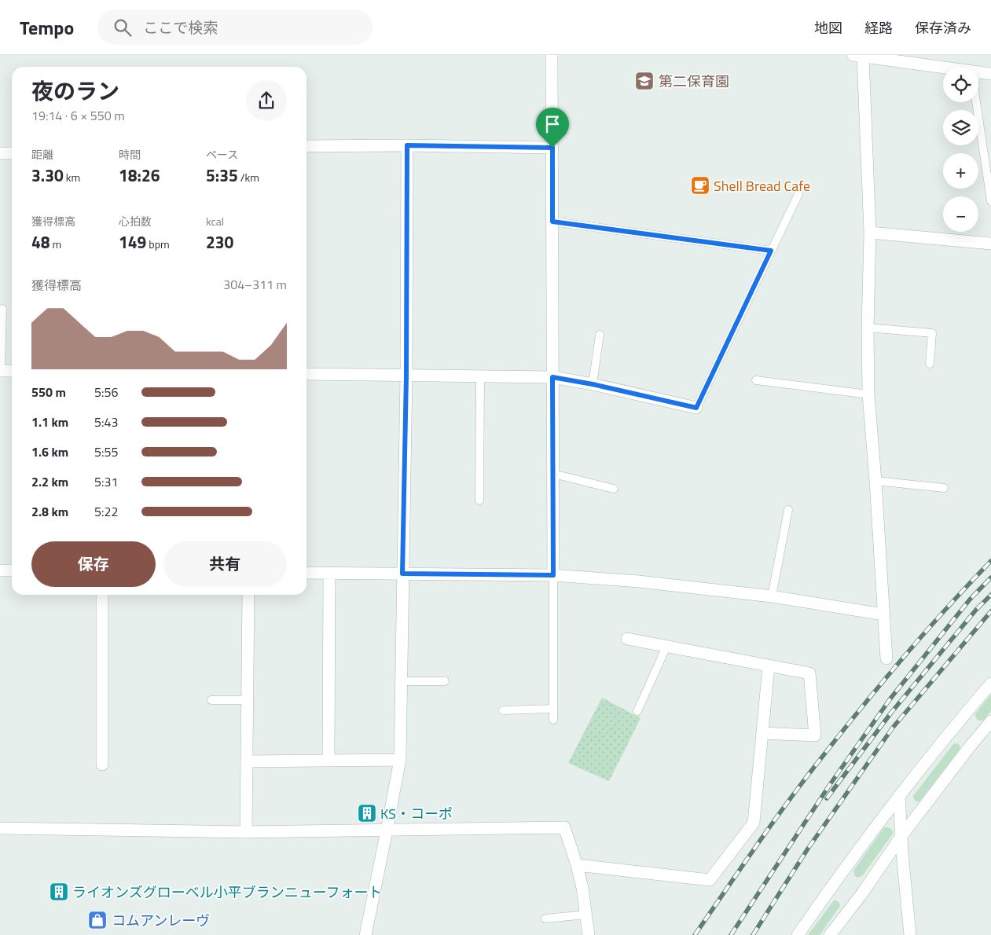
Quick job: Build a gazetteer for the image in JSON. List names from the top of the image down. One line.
{"places":{"school or university":["第二保育園"],"cafe":["Shell Bread Cafe"],"building":["KS・コーポ","ライオンズグローベル小平ブランニューフォート"],"shop":["コムアンレーヴ"]},"page":{"header":"Tempo","search":"ここで検索","nav":["地図","経路","保存済み"],"map_buttons":["+","−"],"heading":["夜のラン","19:14 · 6 × 550 m"],"stats":[["距離","3.30 km"],["時間","18:26"],["ペース","5:35 /km"],["獲得標高","48 m"],["心拍数","149 bpm"],["kcal","230"]],"chart":["獲得標高","304–311 m"],"list":[{"name":"550 m","note":"5:56"},{"name":"1.1 km","note":"5:43"},{"name":"1.6 km","note":"5:55"},{"name":"2.2 km","note":"5:31"},{"name":"2.8 km","note":"5:22"}],"buttons":["保存","共有"]}}
